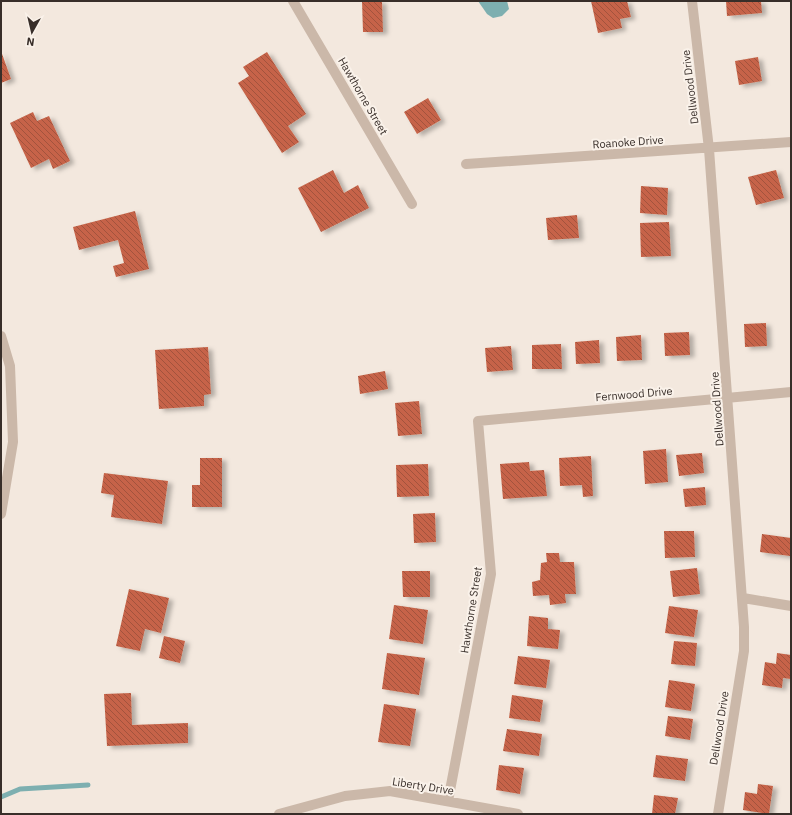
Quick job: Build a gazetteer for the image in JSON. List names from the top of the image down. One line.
{"streets":{"street":["Dellwood Drive","Hawthorne Street","Roanoke Drive","Fernwood Drive","Liberty Drive"]},"crossings":[["Dellwood Drive","Roanoke Drive"],["Dellwood Drive","Fernwood Drive"],["Hawthorne Street","Fernwood Drive"],["Hawthorne Street","Liberty Drive"]],"north":"bottom"}
